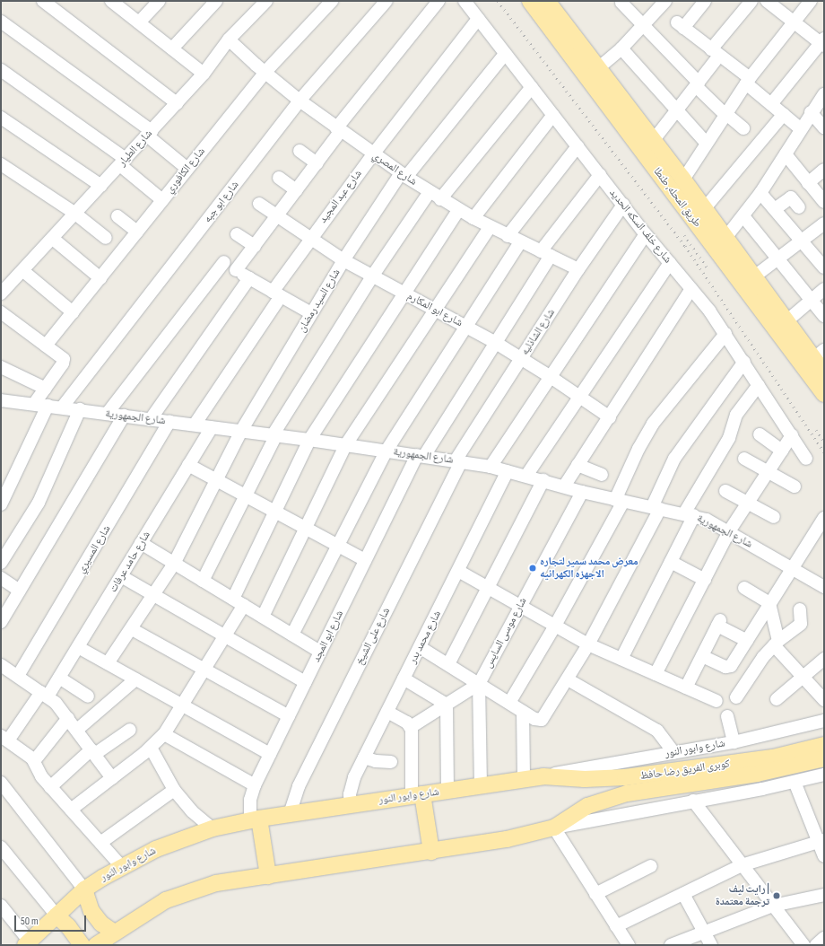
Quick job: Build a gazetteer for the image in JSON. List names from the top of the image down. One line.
{"streets":{"main road":["طريق المحله, طنطا","شارع وابور النور","كوبرى الفريق رضا حافظ"],"street":["شارع الطيار","شارع المصري","شارع الكافوري","شارع عبد المجيد","شارع ابو جبه","شارع خلف السكه الحديد","شارع السيد رمضان","شارع ابو المكارم","شارع الشاذليه","شارع الجمهورية","شارع المسيري","شارع حامد عرفات","شارع موسى السايس","شارع ابو المجد","شارع على الشيخ","شارع محمد بدر"]},"crossings":[["شارع الطيار","شارع المصري"],["شارع المصري","شارع الكافوري"],["شارع المصري","شارع عبد المجيد"],["شارع المصري","شارع ابو جبه"],["شارع المصري","شارع السيد رمضان"],["شارع المصري","شارع الشاذليه"],["شارع المصري","شارع ابو المجد"],["شارع عبد المجيد","شارع خلف السكه الحديد"],["شارع عبد المجيد","شارع ابو المكارم"],["شارع عبد المجيد","شارع الجمهورية"],["شارع ابو جبه","شارع الجمهورية"],["شارع خلف السكه الحديد","شارع السيد رمضان"],["شارع خلف السكه الحديد","شارع الشاذليه"],["شارع خلف السكه الحديد","شارع ابو المجد"],["شارع السيد رمضان","شارع ابو المكارم"],["شارع السيد رمضان","شارع الجمهورية"],["شارع ابو المكارم","شارع الشاذليه"],["شارع ابو المكارم","شارع ابو المجد"],["شارع الشاذليه","شارع الجمهورية"],["شارع الشاذليه","شارع على الشيخ"],["شارع الجمهورية","شارع المسيري"],["شارع الجمهورية","شارع حامد عرفات"],["شارع الجمهورية","شارع موسى السايس"],["شارع الجمهورية","شارع ابو المجد"],["شارع الجمهورية","شارع على الشيخ"],["شارع الجمهورية","شارع محمد بدر"],["شارع موسى السايس","شارع وابور النور"],["شارع ابو المجد","شارع وابور النور"],["شارع على الشيخ","شارع وابور النور"],["شارع محمد بدر","شارع وابور النور"],["شارع وابور النور","كوبرى الفريق رضا حافظ"]],"places":["معرض محمد سمير لتجاره الاجهزه الكهرائيه","رايت ليف | ترجمة معتمدة"],"scale_bar":"50 m"}
